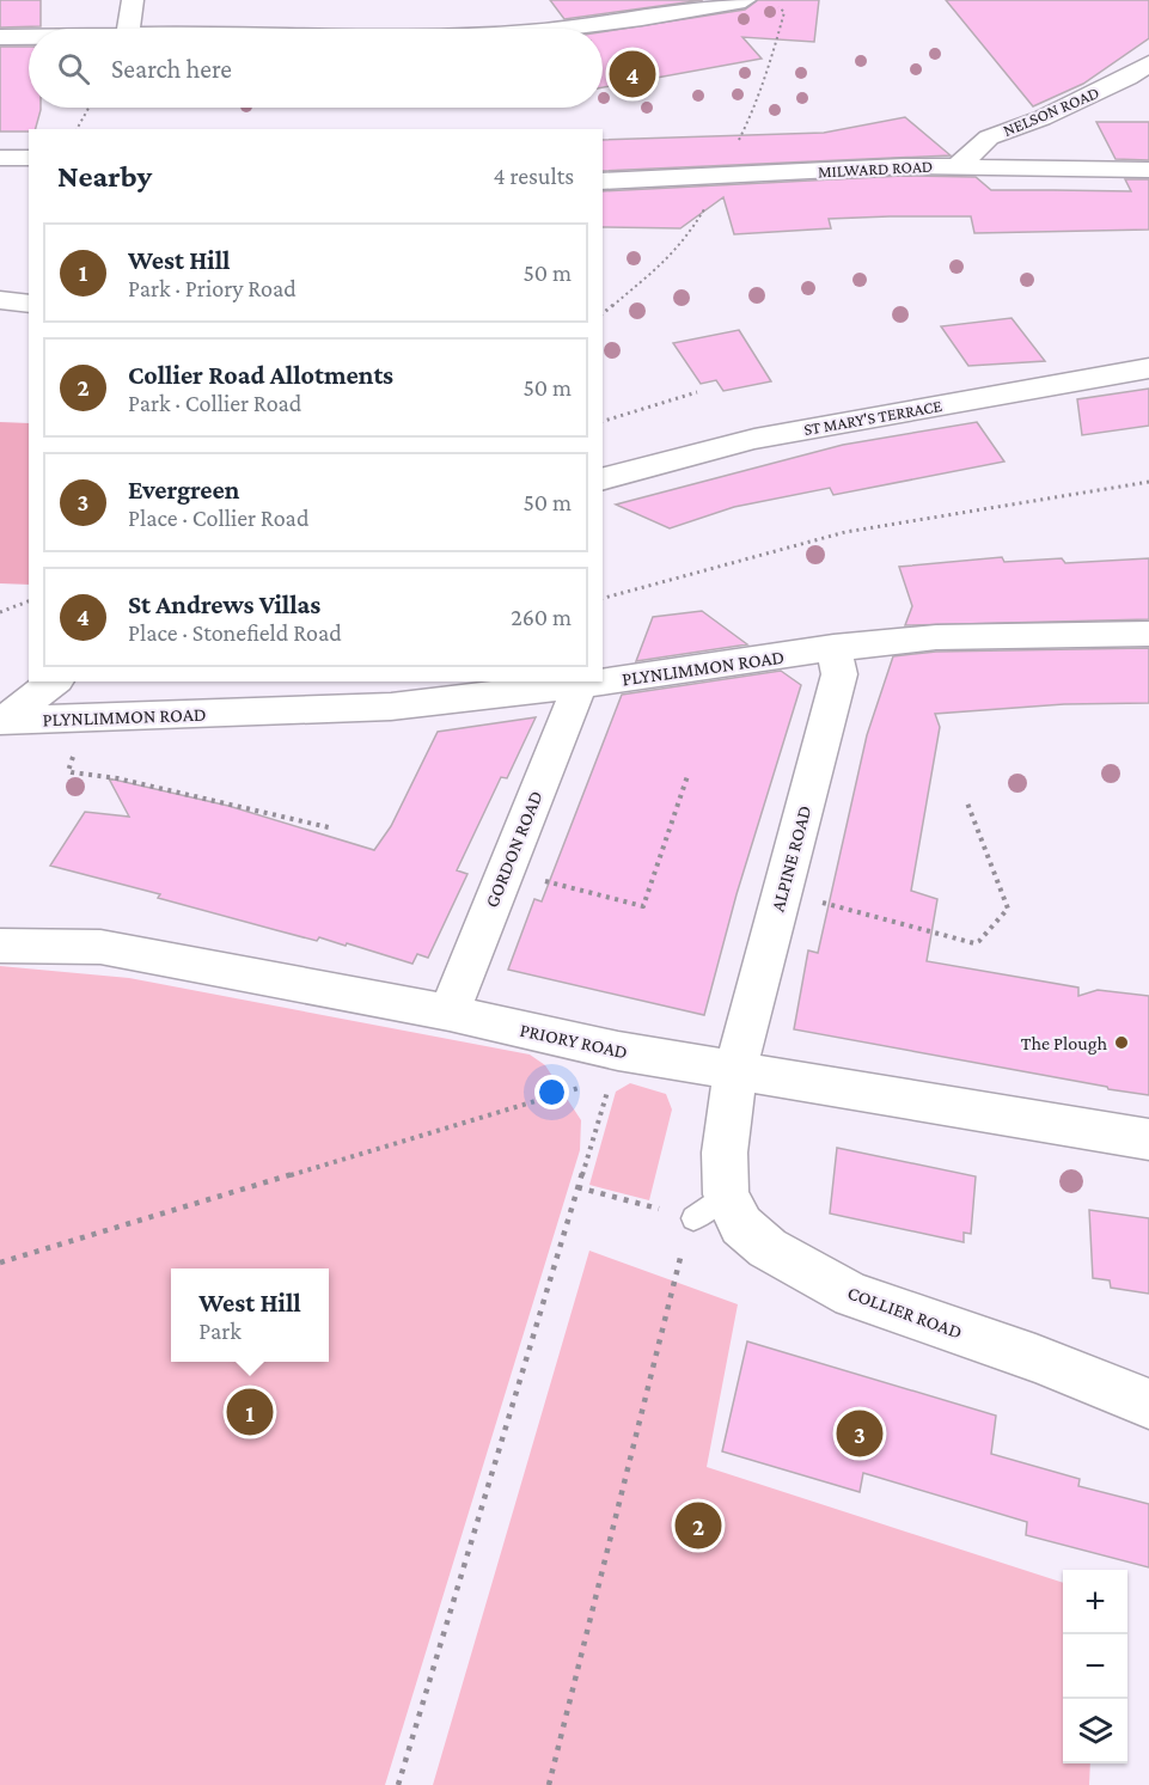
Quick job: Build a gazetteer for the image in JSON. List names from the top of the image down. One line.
{"streets":{"street":["NELSON ROAD","MILWARD ROAD","ST MARY'S TERRACE","PLYNLIMMON ROAD","GORDON ROAD","ALPINE ROAD","PRIORY ROAD","COLLIER ROAD"]},"crossings":[["NELSON ROAD","MILWARD ROAD"],["PLYNLIMMON ROAD","GORDON ROAD"],["PLYNLIMMON ROAD","ALPINE ROAD"],["GORDON ROAD","PRIORY ROAD"],["ALPINE ROAD","PRIORY ROAD"],["ALPINE ROAD","COLLIER ROAD"],["PRIORY ROAD","COLLIER ROAD"]],"places":["The Plough"],"page":{"search":"Search here","pins":["4","1","3","2"],"heading":["Nearby","4 results"],"list":[{"mark":"1","name":"West Hill","note":"Park · Priory Road","value":"50 m"},{"mark":"2","name":"Collier Road Allotments","note":"Park · Collier Road","value":"50 m"},{"mark":"3","name":"Evergreen","note":"Place · Collier Road","value":"50 m"},{"mark":"4","name":"St Andrews Villas","note":"Place · Stonefield Road","value":"260 m"}],"popup":["West Hill","Park"],"map_buttons":["+","−"]}}
